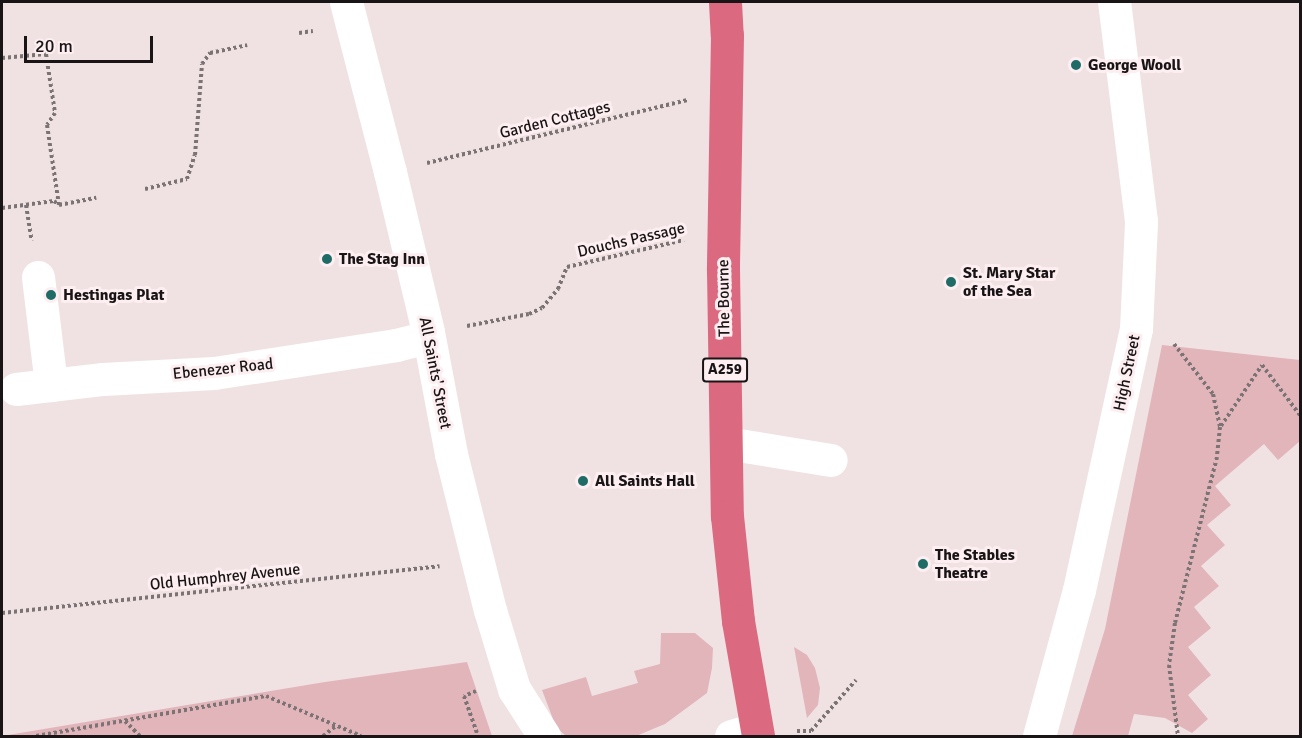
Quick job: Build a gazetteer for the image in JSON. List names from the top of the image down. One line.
{"streets":{"highway":["The Bourne","A259"],"street":["Ebenezer Road","All Saints' Street","High Street"],"path":["Garden Cottages","Douchs Passage","Old Humphrey Avenue"]},"crossings":[["Garden Cottages","The Bourne"],["Garden Cottages","All Saints' Street"],["Douchs Passage","The Bourne"],["Douchs Passage","Ebenezer Road"],["Douchs Passage","All Saints' Street"],["Ebenezer Road","All Saints' Street"]],"places":["George Wooll","The Stag Inn","St. Mary Star of the Sea","Hestingas Plat","All Saints Hall","The Stables Theatre"],"scale_bar":"20 m"}
